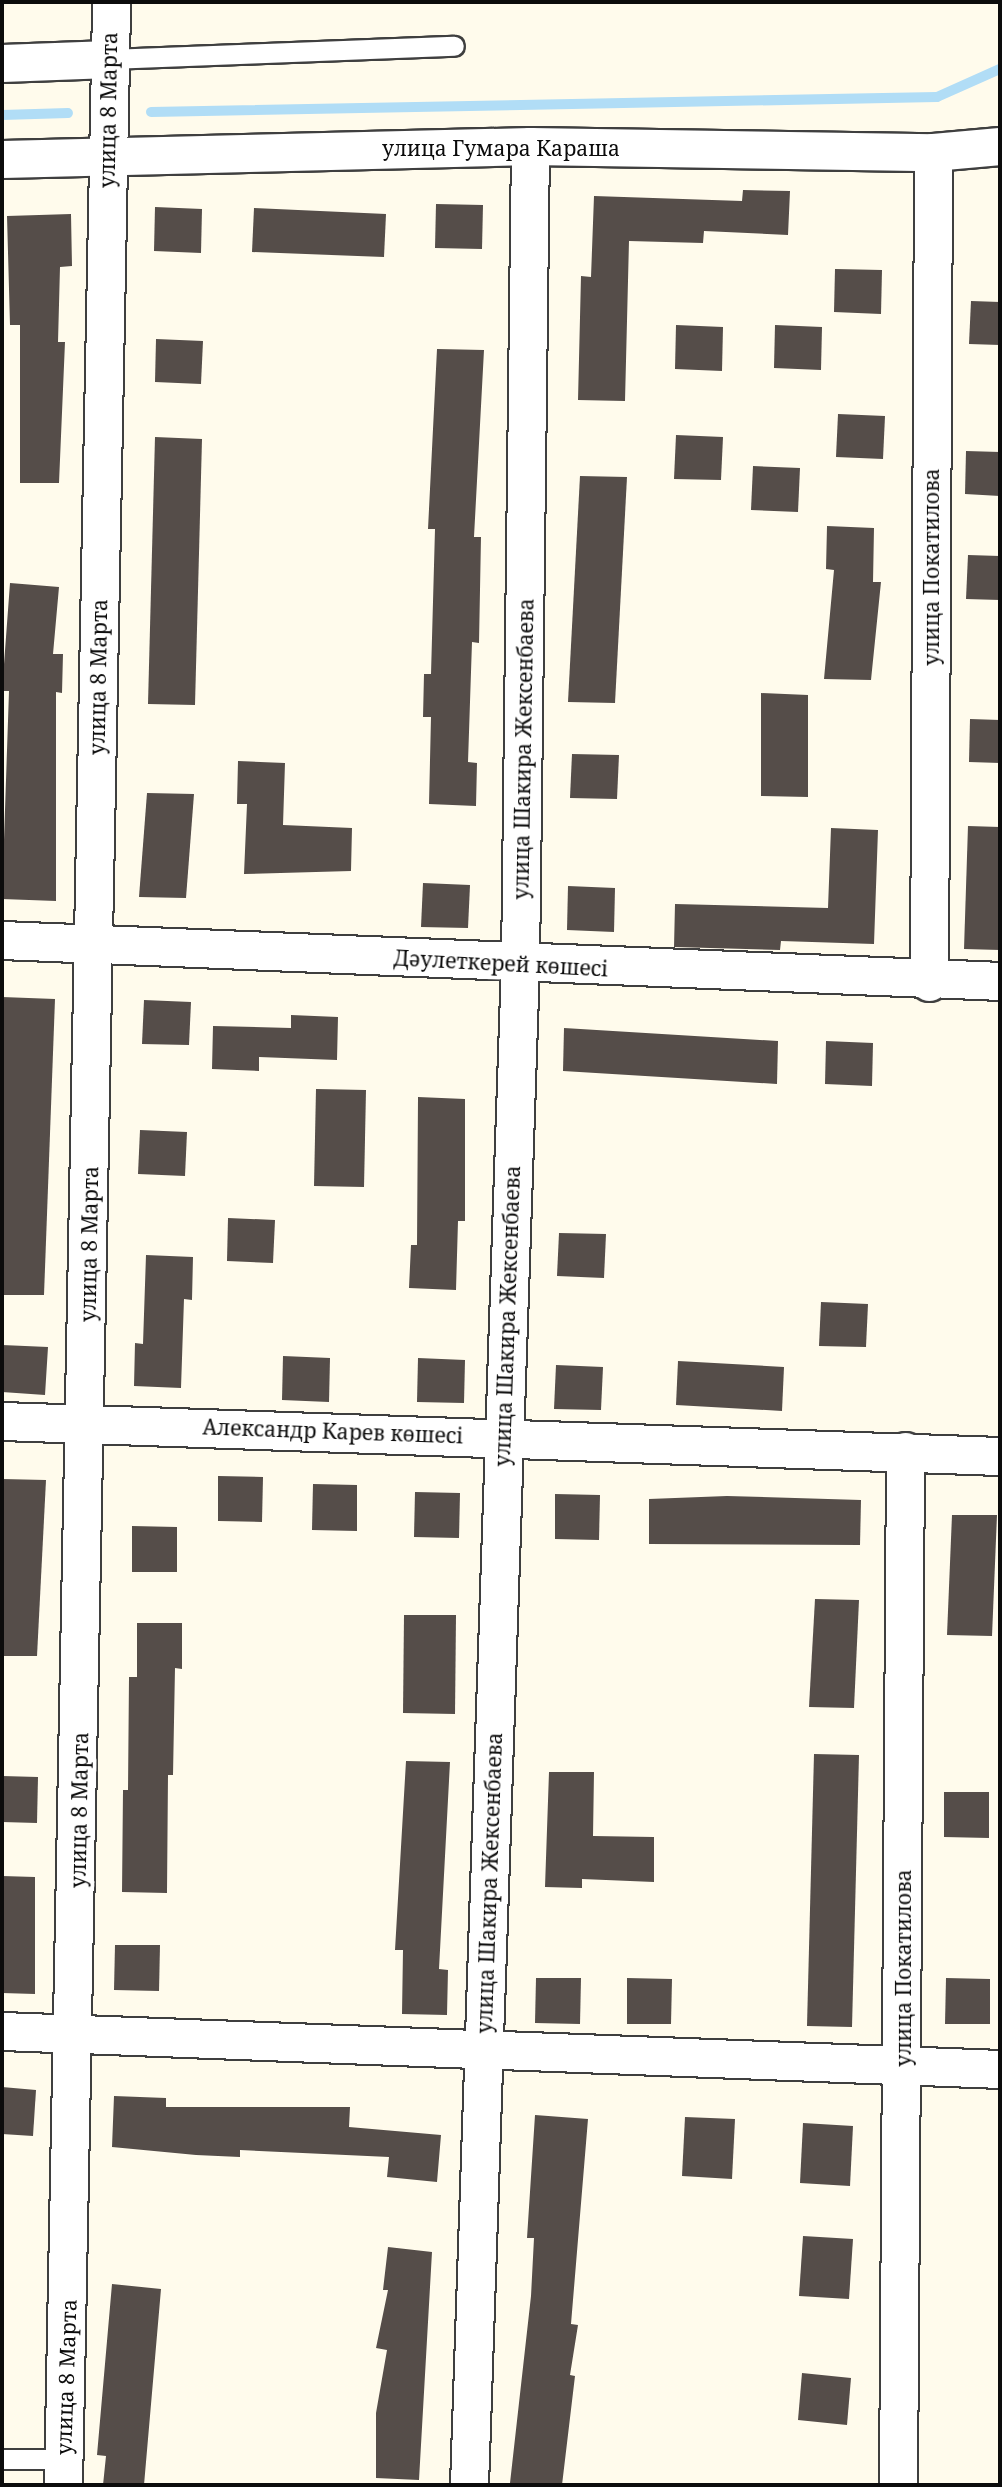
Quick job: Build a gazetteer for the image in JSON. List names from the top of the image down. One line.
{"streets":{"street":["улица 8 Марта","улица Гумара Караша","улица Покатилова","улица Шакира Жексенбаева","Дәулеткерей көшесі","Александр Карев көшесі"]},"crossings":[["улица 8 Марта","улица Гумара Караша"],["улица 8 Марта","Дәулеткерей көшесі"],["улица 8 Марта","Александр Карев көшесі"],["улица Гумара Караша","улица Покатилова"],["улица Гумара Караша","улица Шакира Жексенбаева"],["улица Покатилова","Дәулеткерей көшесі"],["улица Покатилова","Александр Карев көшесі"],["улица Шакира Жексенбаева","Дәулеткерей көшесі"],["улица Шакира Жексенбаева","Александр Карев көшесі"]]}
